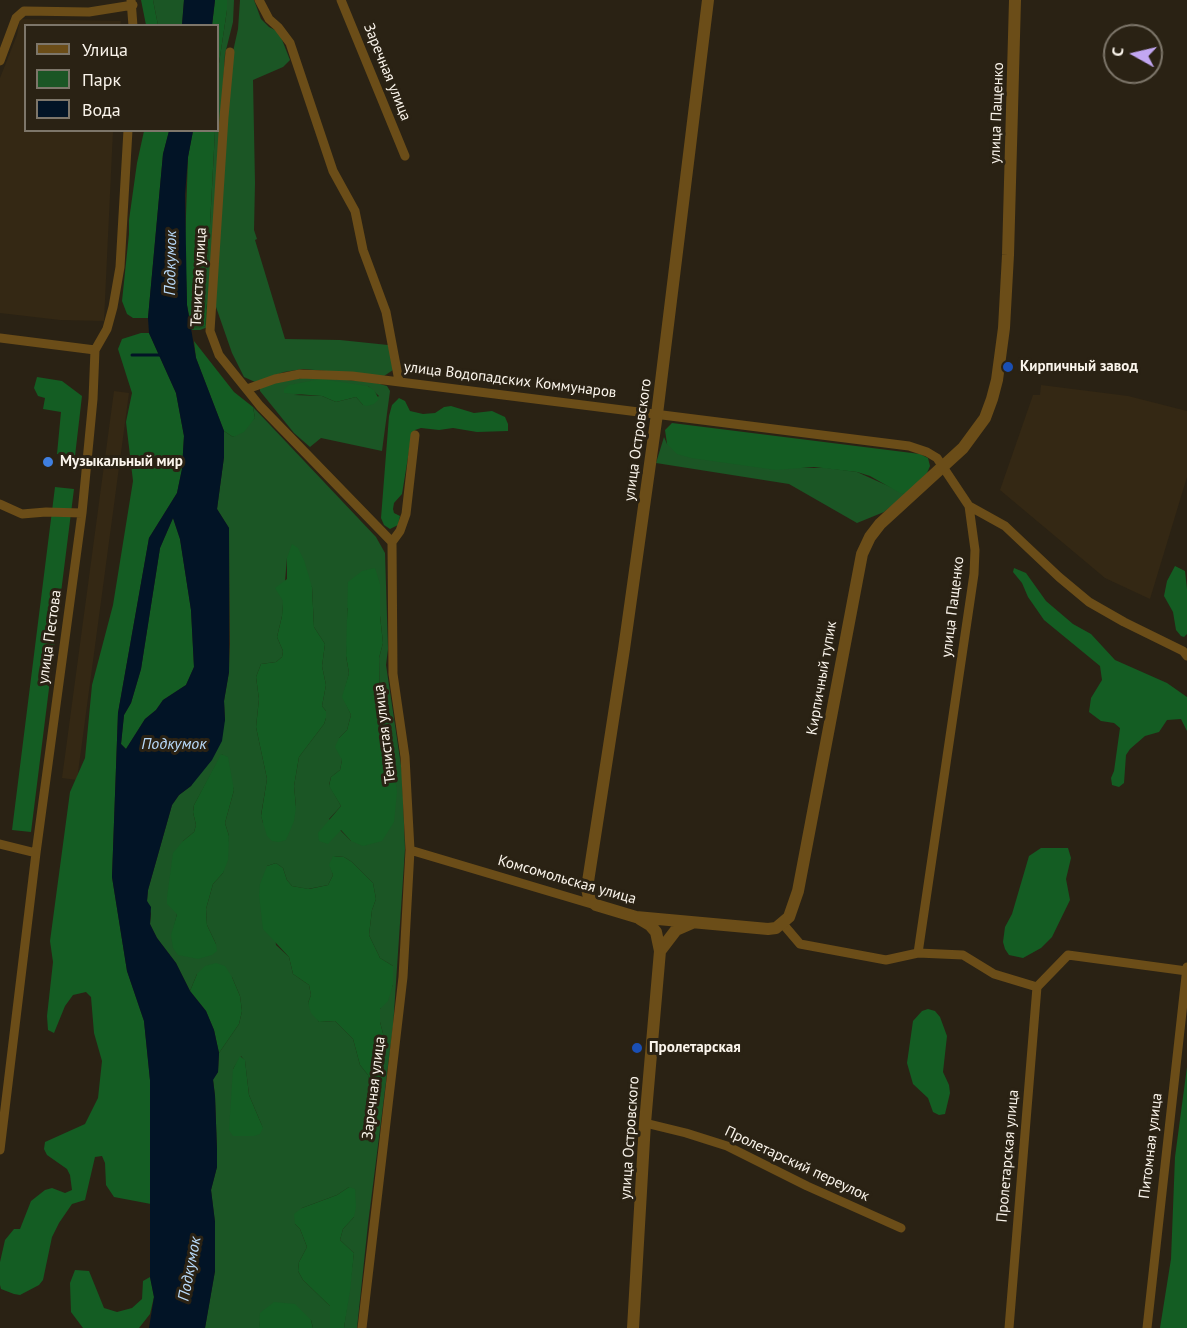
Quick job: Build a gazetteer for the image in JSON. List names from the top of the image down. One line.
{"streets":{"street":["Заречная улица","улица Пащенко","Тенистая улица","улица Водопадских Коммунаров","улица Островского","улица Пестова","Кирпичный тупик","Комсомольская улица","Питомная улица","Пролетарская улица","Пролетарский переулок"]},"crossings":[["Заречная улица","Тенистая улица"],["Заречная улица","Комсомольская улица"],["улица Пащенко","улица Водопадских Коммунаров"],["улица Пащенко","Кирпичный тупик"],["Тенистая улица","улица Водопадских Коммунаров"],["Тенистая улица","Комсомольская улица"],["улица Водопадских Коммунаров","улица Островского"],["улица Водопадских Коммунаров","Кирпичный тупик"],["улица Островского","Комсомольская улица"],["улица Островского","Пролетарский переулок"],["Кирпичный тупик","Комсомольская улица"]],"water":["Подкумок"],"places":["Кирпичный завод","Музыкальный мир","Пролетарская"],"legend":["Улица","Парк","Вода"],"north":"left"}
